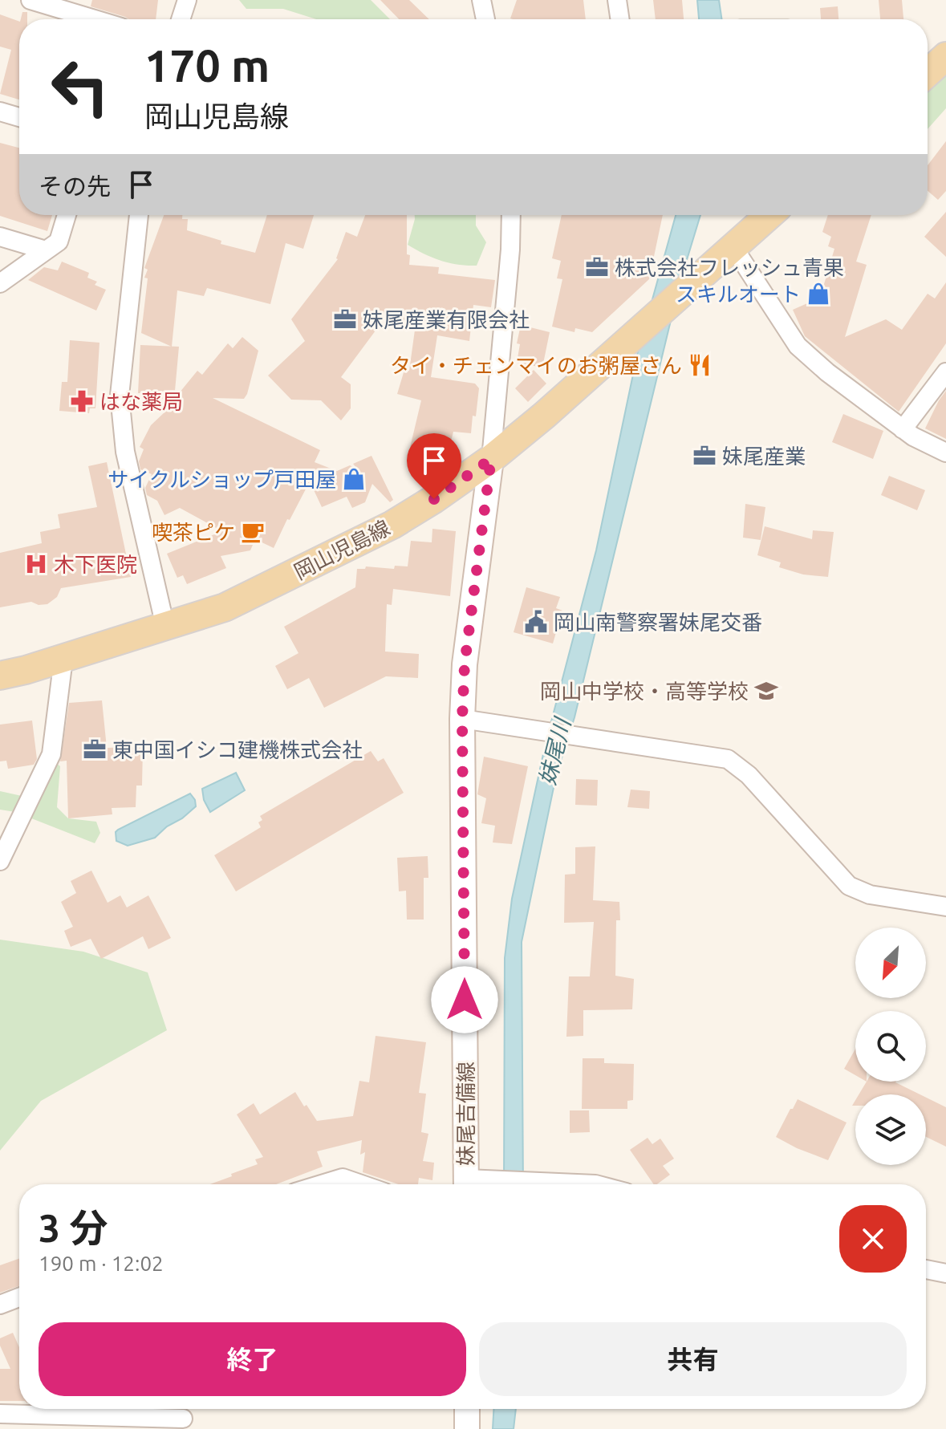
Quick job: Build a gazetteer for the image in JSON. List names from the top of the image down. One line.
{"streets":{"main road":["岡山児島線","妹尾吉備線"]},"crossings":[["岡山児島線","妹尾吉備線"]],"water":["妹尾川"],"places":{"office":["株式会社フレッシュ青果","妹尾産業有限会社","妹尾産業","東中国イシコ建機株式会社"],"shop":["スキルオート","サイクルショップ戸田屋"],"restaurant":["タイ・チェンマイのお粥屋さん"],"pharmacy":["はな薬局"],"cafe":["喫茶ピケ"],"hospital":["木下医院"],"public building":["岡山南警察署妹尾交番"],"school or university":["岡山中学校・高等学校"]},"north":"bottom left","page":{"turn":["170 m","岡山児島線"],"then":"その先","heading":["3 分","190 m · 12:02"],"buttons":["終了","共有"]}}
